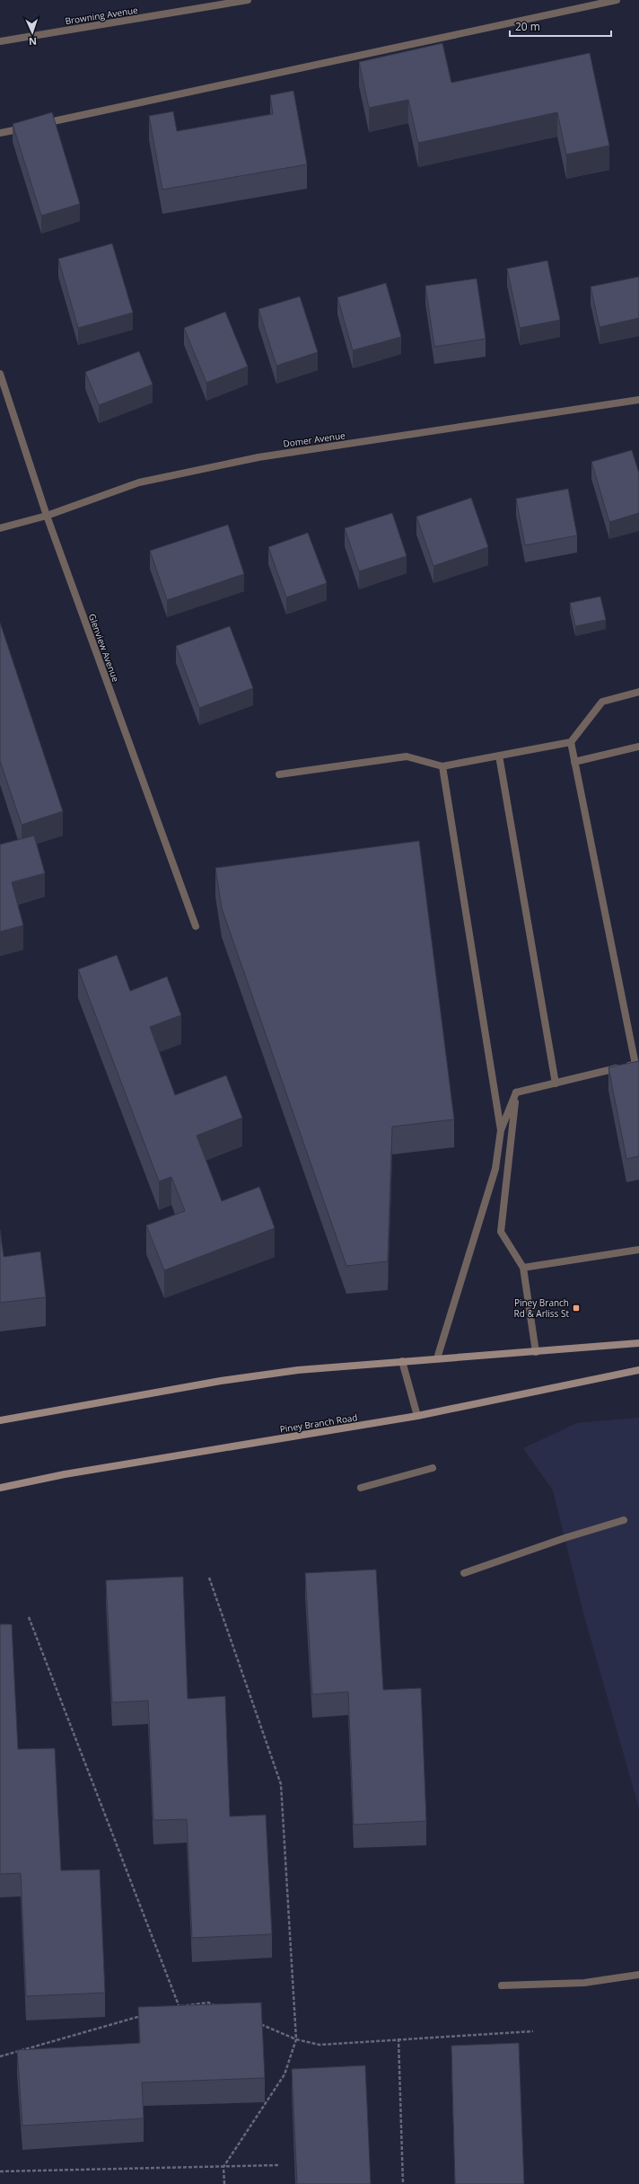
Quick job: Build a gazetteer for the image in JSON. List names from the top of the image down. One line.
{"streets":{"main road":["Piney Branch Road"],"street":["Browning Avenue","Domer Avenue","Glenview Avenue"]},"crossings":[["Domer Avenue","Glenview Avenue"]],"places":{"transit":["Piney Branch Rd & Arliss St"]},"scale_bar":"20 m","north":"bottom"}
